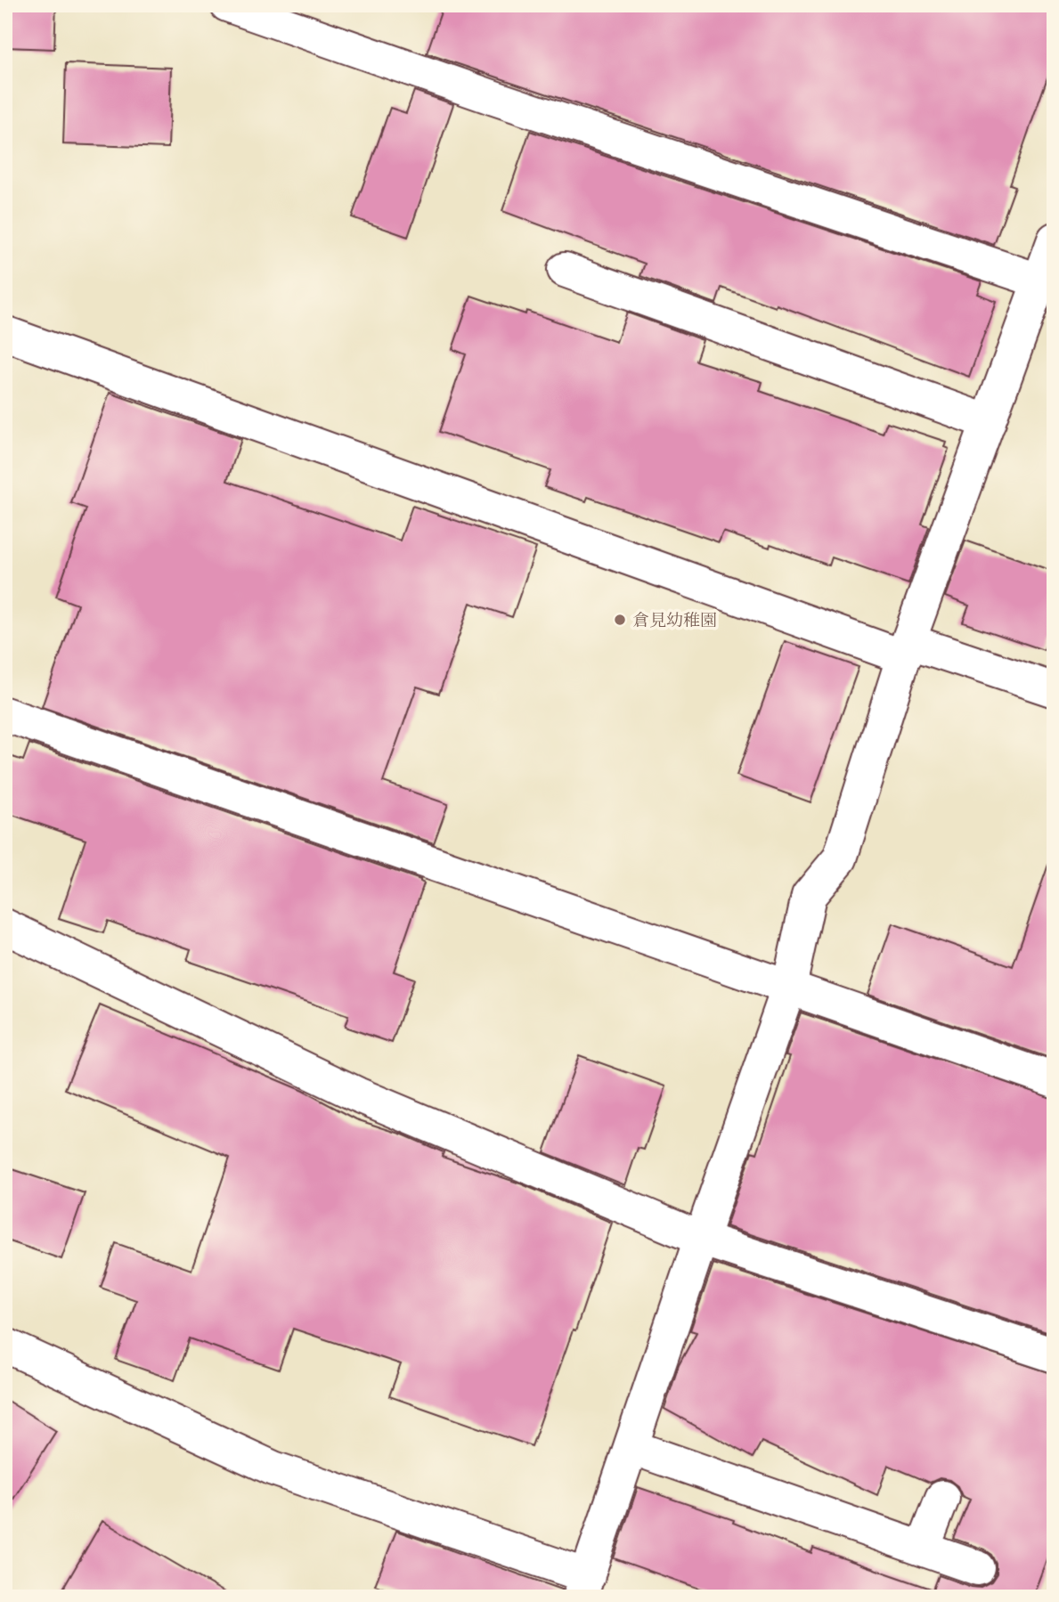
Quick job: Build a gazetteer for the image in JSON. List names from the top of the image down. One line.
{"places":["倉見幼稚園"]}
